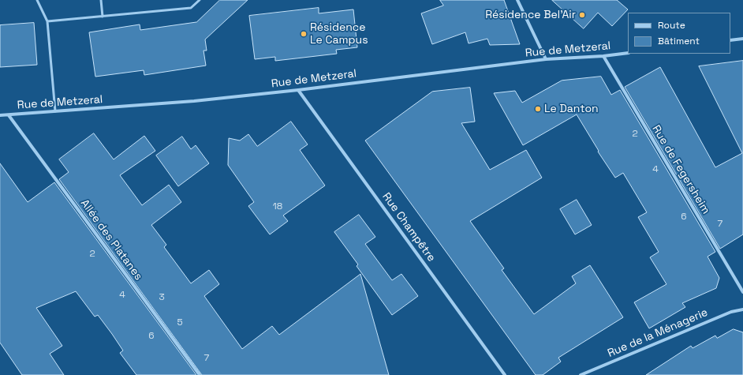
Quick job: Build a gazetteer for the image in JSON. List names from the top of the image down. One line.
{"streets":{"street":["Rue de Metzeral","Rue de Fegersheim","Rue Champêtre","Allée des Platanes","Rue de la Ménagerie"]},"crossings":[["Rue de Metzeral","Rue de Fegersheim"],["Rue de Metzeral","Rue Champêtre"],["Rue de Metzeral","Allée des Platanes"]],"places":["Résidence Bel'Air","Résidence Le Campus","Le Danton"],"house_numbers":["2","4","18","6","7","2","4","3","5","6","7"],"legend":["Route","Bâtiment"]}
